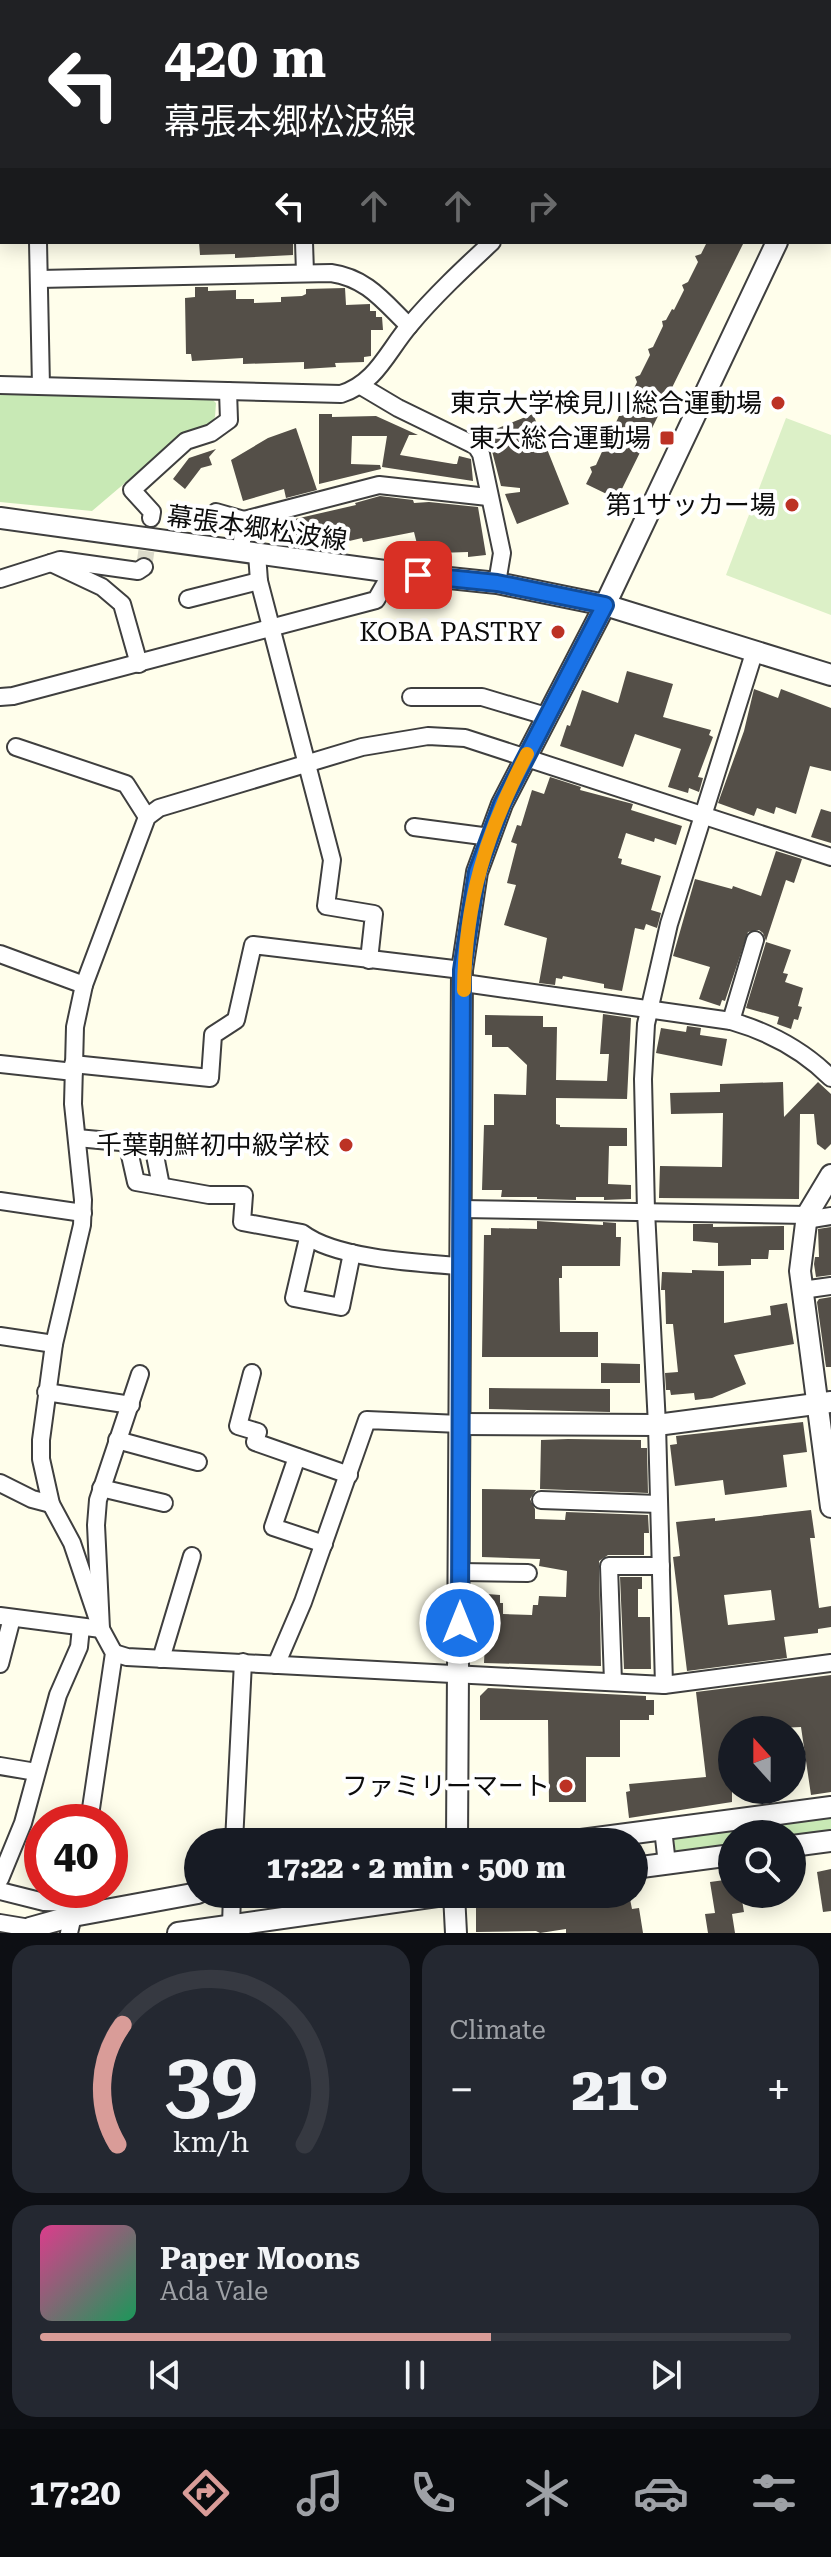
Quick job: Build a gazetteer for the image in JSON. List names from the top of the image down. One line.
{"streets":{"street":["幕張本郷松波線"]},"places":{"other":["東京大学検見川総合運動場","第1サッカー場","KOBA PASTRY","千葉朝鮮初中級学校","ファミリーマート"],"transit":["東大総合運動場"]},"north":"top","page":{"turn":["420 m","幕張本郷松波線"],"limit":"40","trip":"17:22 · 2 min · 500 m","tile":"Climate","heat":["−","21°","+"],"song":["Paper Moons","Ada Vale"],"tabs":"17:20","gauge":["39","km/h"]}}
